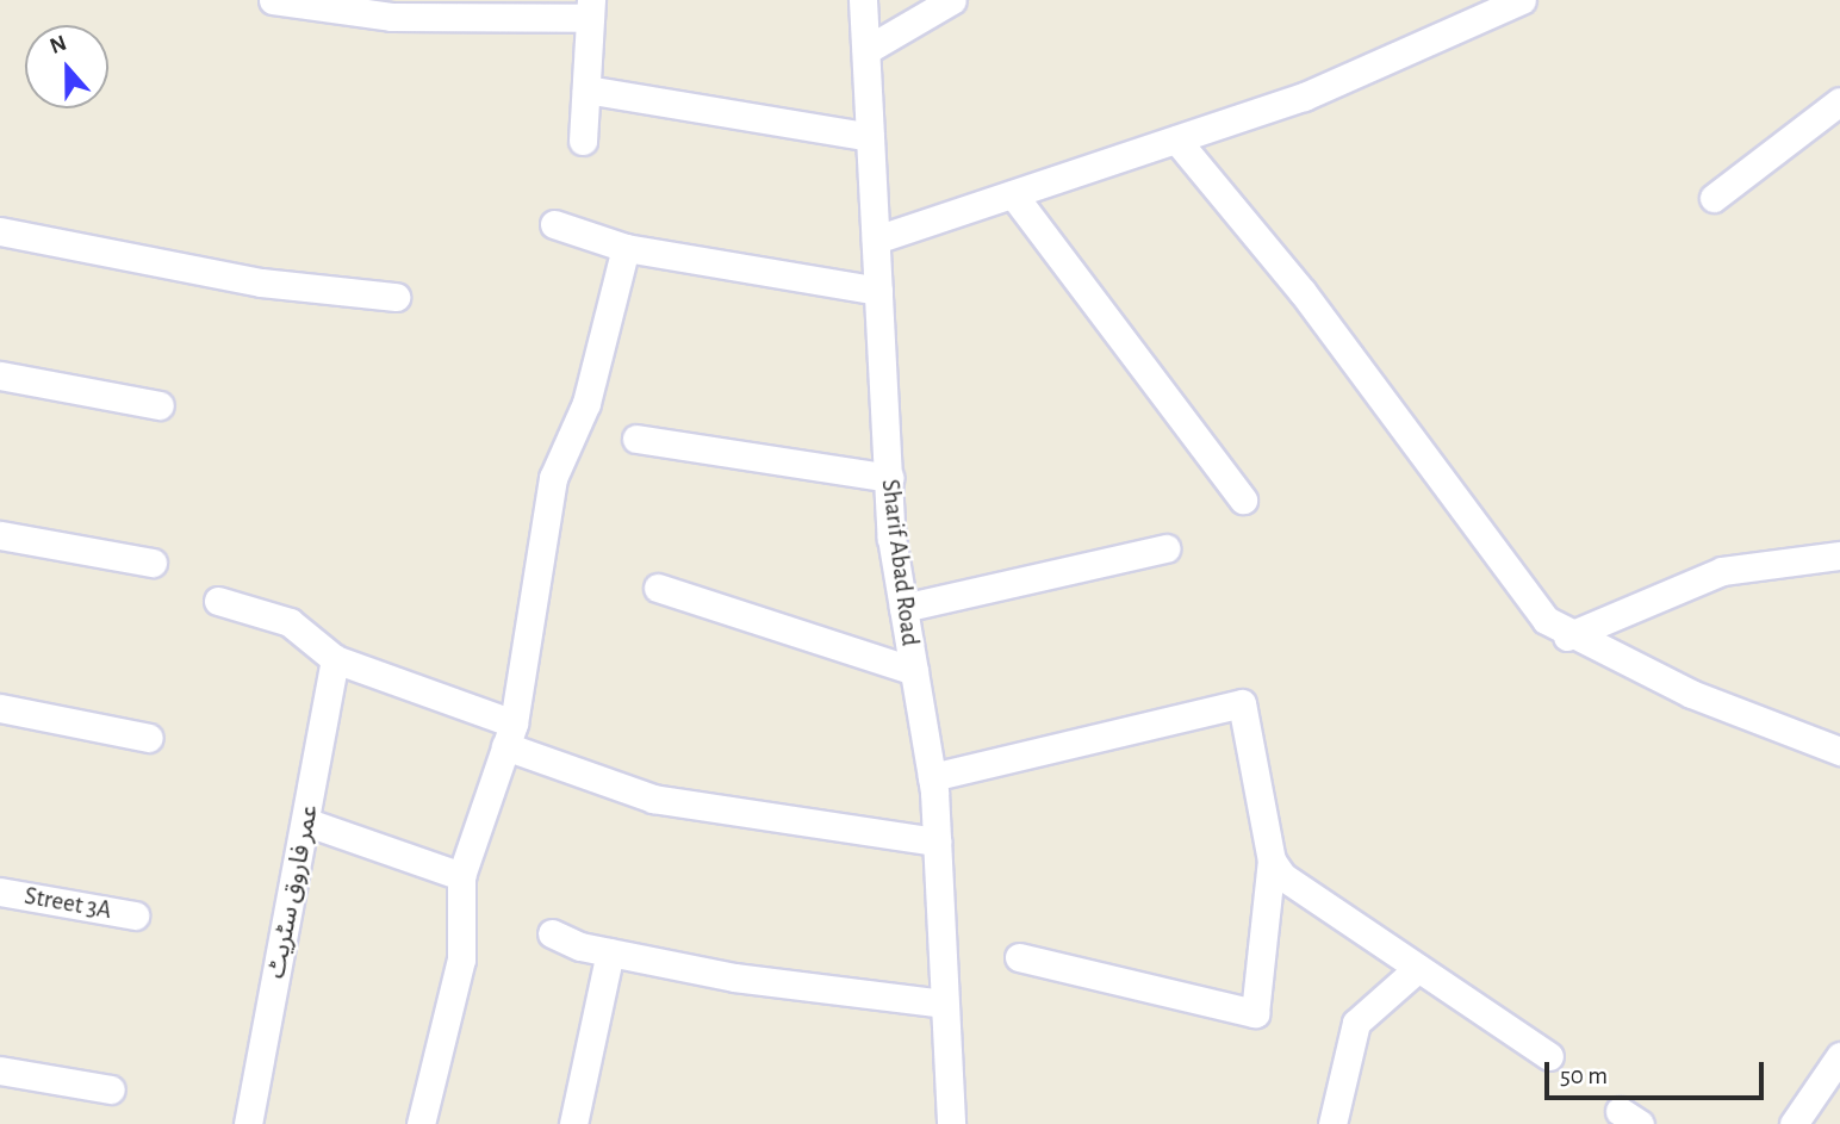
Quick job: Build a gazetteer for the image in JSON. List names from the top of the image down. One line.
{"streets":{"street":["Sharif Abad Road","عمر فاروق سٹریٹ","Street 3A"]},"scale_bar":"50 m","north":"top"}
